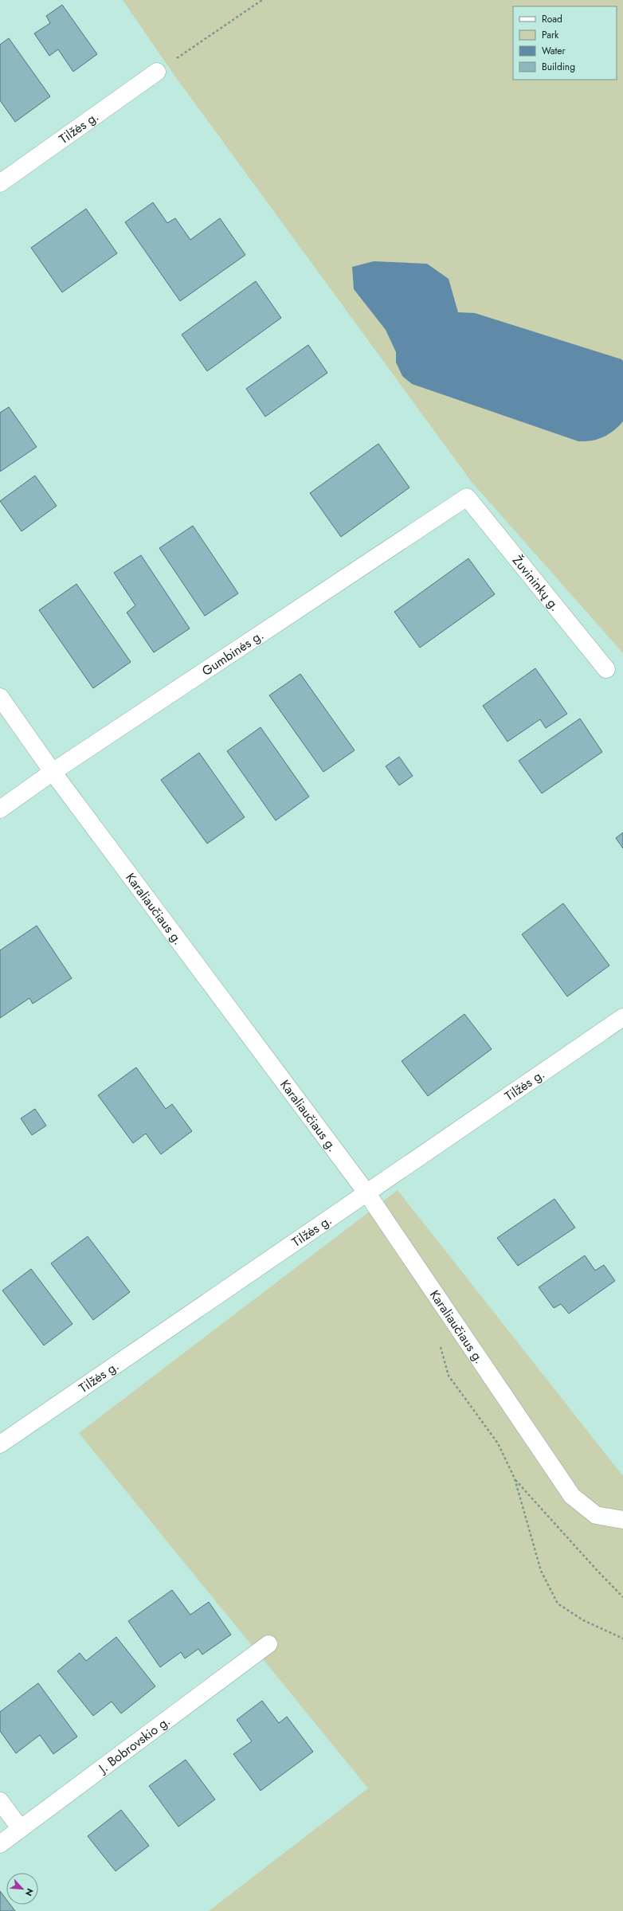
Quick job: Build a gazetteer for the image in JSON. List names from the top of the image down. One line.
{"streets":{"street":["Tilžės g.","Žuvininkų g.","Gumbinės g.","Karaliaučiaus g.","J. Bobrovskio g."]},"crossings":[["Tilžės g.","Karaliaučiaus g."],["Žuvininkų g.","Gumbinės g."],["Gumbinės g.","Karaliaučiaus g."]],"legend":["Road","Park","Water","Building"],"north":"bottom right"}
